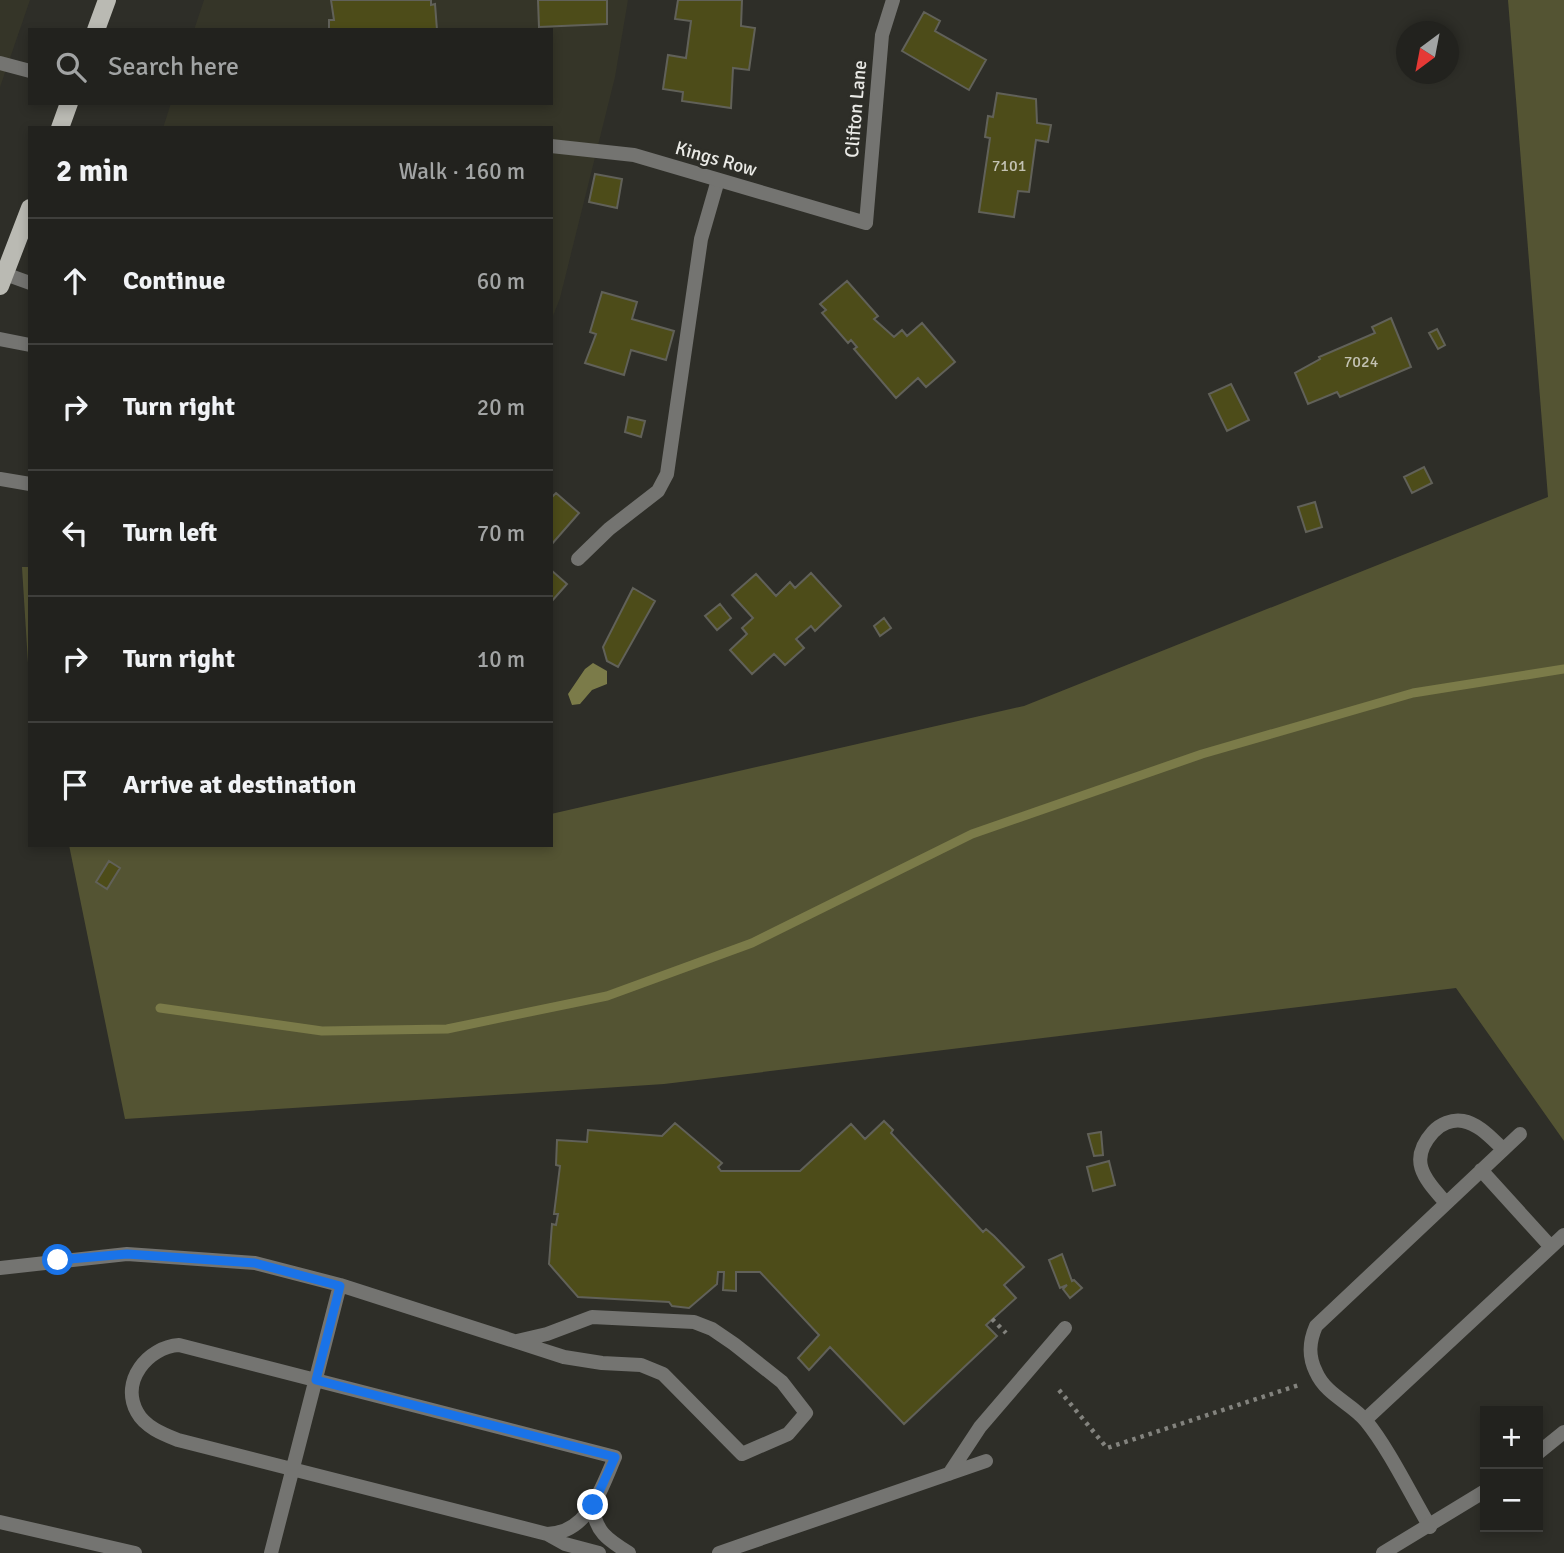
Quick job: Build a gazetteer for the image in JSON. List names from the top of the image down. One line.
{"streets":{"street":["Clifton Lane","Kings Row"]},"crossings":[["Clifton Lane","Kings Row"]],"house_numbers":["7101","7024"],"north":"bottom left","page":{"search":"Search here","heading":["2 min","Walk · 160 m"],"list":[["Continue","60 m"],["Turn right","20 m"],["Turn left","70 m"],["Turn right","10 m"],"Arrive at destination"],"map_buttons":["+","−"]}}
